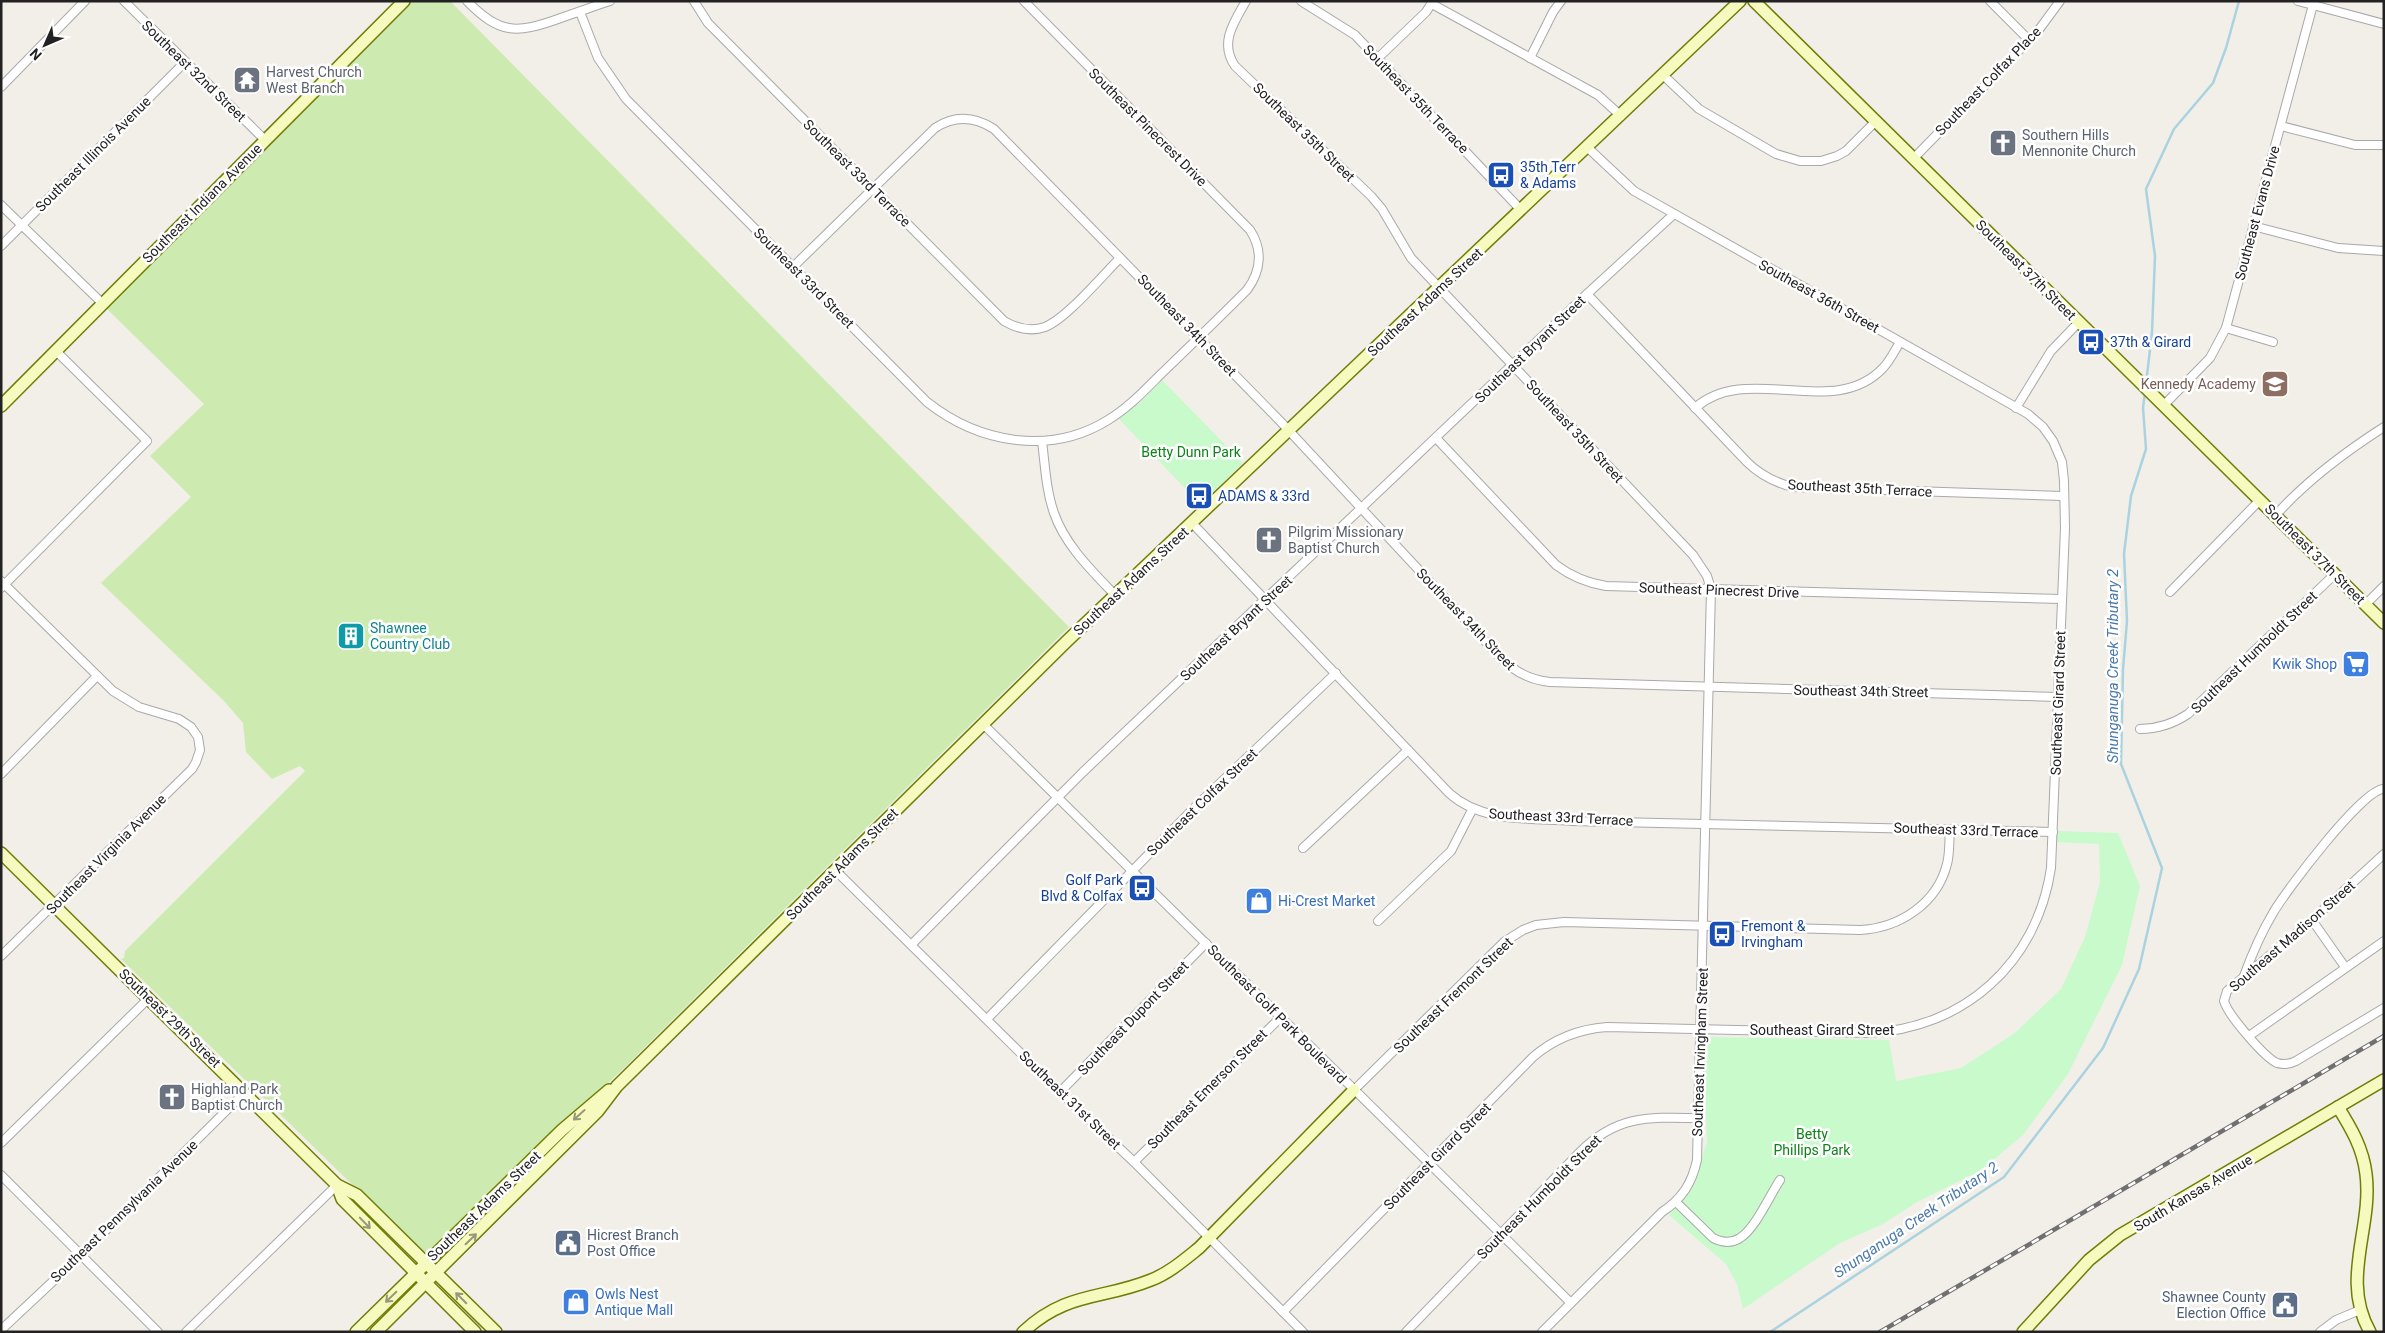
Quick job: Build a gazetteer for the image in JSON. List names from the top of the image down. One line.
{"streets":{"main road":["Southeast Indiana Avenue","Southeast 37th Street","Southeast Adams Street","Southeast Fremont Street","Southeast 29th Street","South Kansas Avenue"],"street":["Southeast 32nd Street","Southeast Colfax Place","Southeast 35th Terrace","Southeast Pinecrest Drive","Southeast 35th Street","Southeast Illinois Avenue","Southeast 33rd Terrace","Southeast Evans Drive","Southeast 33rd Street","Southeast 36th Street","Southeast 34th Street","Southeast Bryant Street","Southeast Humboldt Street","Southeast Girard Street","Southeast Colfax Street","Southeast Virginia Avenue","Southeast Madison Street","Southeast Golf Park Boulevard","Southeast Dupont Street","Southeast Irvingham Street","Southeast Emerson Street","Southeast 31st Street","Southeast Pennsylvania Avenue"]},"crossings":[["Southeast 32nd Street","Southeast Illinois Avenue"],["Southeast 32nd Street","Southeast Indiana Avenue"],["Southeast Colfax Place","Southeast 37th Street"],["Southeast 35th Terrace","Southeast Adams Street"],["Southeast 35th Terrace","Southeast Bryant Street"],["Southeast 35th Terrace","Southeast Girard Street"],["Southeast Pinecrest Drive","Southeast 35th Street"],["Southeast Pinecrest Drive","Southeast 33rd Street"],["Southeast Pinecrest Drive","Southeast Bryant Street"],["Southeast Pinecrest Drive","Southeast Girard Street"],["Southeast Pinecrest Drive","Southeast Irvingham Street"],["Southeast 35th Street","Southeast Adams Street"],["Southeast 35th Street","Southeast Bryant Street"],["Southeast 35th Street","Southeast Irvingham Street"],["Southeast 33rd Terrace","Southeast Adams Street"],["Southeast 33rd Terrace","Southeast 34th Street"],["Southeast 33rd Terrace","Southeast Bryant Street"],["Southeast 33rd Terrace","Southeast Girard Street"],["Southeast 33rd Terrace","Southeast Colfax Street"],["Southeast 33rd Terrace","Southeast Fremont Street"],["Southeast 33rd Terrace","Southeast Irvingham Street"],["Southeast Evans Drive","Southeast 37th Street"],["Southeast 37th Street","Southeast Humboldt Street"],["Southeast 33rd Street","Southeast 34th Street"],["Southeast 36th Street","Southeast Adams Street"],["Southeast 36th Street","Southeast Bryant Street"],["Southeast 36th Street","Southeast Girard Street"],["Southeast Adams Street","Southeast 34th Street"],["Southeast Adams Street","Southeast Golf Park Boulevard"],["Southeast Adams Street","Southeast 29th Street"],["Southeast Adams Street","Southeast 31st Street"],["Southeast 34th Street","Southeast Bryant Street"],["Southeast 34th Street","Southeast Girard Street"],["Southeast 34th Street","Southeast Irvingham Street"],["Southeast Bryant Street","Southeast Golf Park Boulevard"],["Southeast Bryant Street","Southeast 31st Street"],["Southeast Humboldt Street","Southeast Golf Park Boulevard"],["Southeast Humboldt Street","Southeast Irvingham Street"],["Southeast Girard Street","Southeast Golf Park Boulevard"],["Southeast Girard Street","Southeast Irvingham Street"],["Southeast Girard Street","Southeast 31st Street"],["Southeast Colfax Street","Southeast Golf Park Boulevard"],["Southeast Colfax Street","Southeast 31st Street"],["Southeast Virginia Avenue","Southeast 29th Street"],["Southeast Fremont Street","Southeast Golf Park Boulevard"],["Southeast Fremont Street","Southeast Irvingham Street"],["Southeast Fremont Street","Southeast 31st Street"],["Southeast Golf Park Boulevard","Southeast Dupont Street"],["Southeast Golf Park Boulevard","Southeast Irvingham Street"],["Southeast Golf Park Boulevard","Southeast Emerson Street"],["Southeast 29th Street","Southeast Pennsylvania Avenue"],["Southeast Dupont Street","Southeast 31st Street"],["Southeast Emerson Street","Southeast 31st Street"]],"water":["Shunganuga Creek Tributary 2"],"parks":["Betty Dunn Park","Betty Phillips Park"],"places":{"temple":["Harvest Church West Branch"],"church":["Southern Hills Mennonite Church","Pilgrim Missionary Baptist Church","Highland Park Baptist Church"],"bus stop":["35th Terr & Adams","37th & Girard","ADAMS & 33rd","Golf Park Blvd & Colfax","Fremont & Irvingham"],"school or university":["Kennedy Academy"],"building":["Shawnee Country Club"],"supermarket":["Kwik Shop"],"shop":["Hi-Crest Market","Owls Nest Antique Mall"],"public building":["Hicrest Branch Post Office","Shawnee County Election Office"]},"north":"bottom left"}
